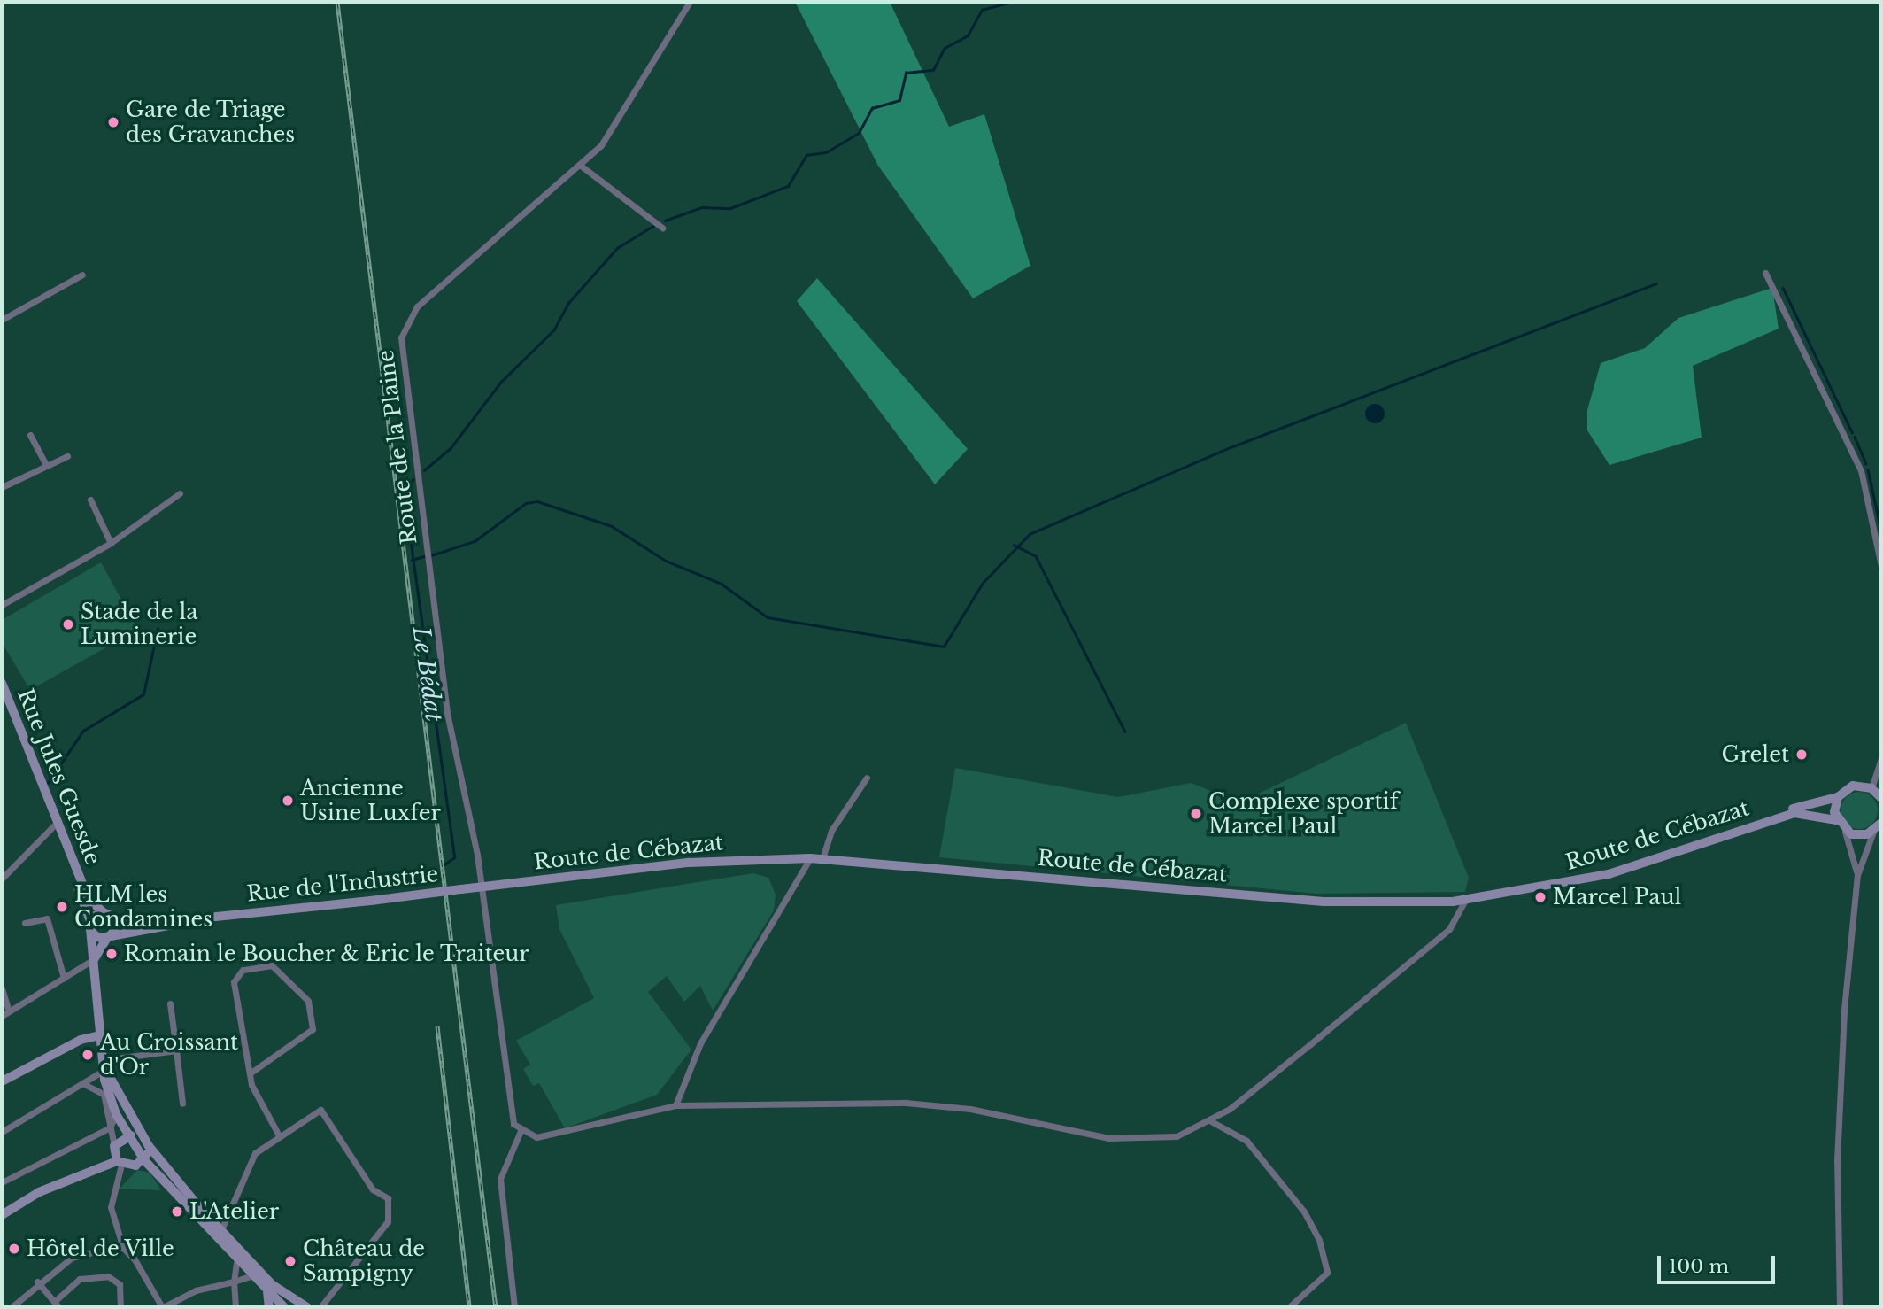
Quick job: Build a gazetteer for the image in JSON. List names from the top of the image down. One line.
{"streets":{"main road":["Rue Jules Guesde","Route de Cébazat","Rue de l'Industrie"],"street":["Route de la Plaine"]},"crossings":[["Route de la Plaine","Route de Cébazat"],["Route de la Plaine","Rue de l'Industrie"],["Rue Jules Guesde","Rue de l'Industrie"],["Route de Cébazat","Rue de l'Industrie"]],"water":["Le Bédat"],"places":["Gare de Triage des Gravanches","Stade de la Luminerie","Grelet","Ancienne Usine Luxfer","Complexe sportif Marcel Paul","Marcel Paul","HLM les Condamines","Romain le Boucher & Eric le Traiteur","Au Croissant d'Or","L'Atelier","Hôtel de Ville","Château de Sampigny"],"scale_bar":"100 m"}
